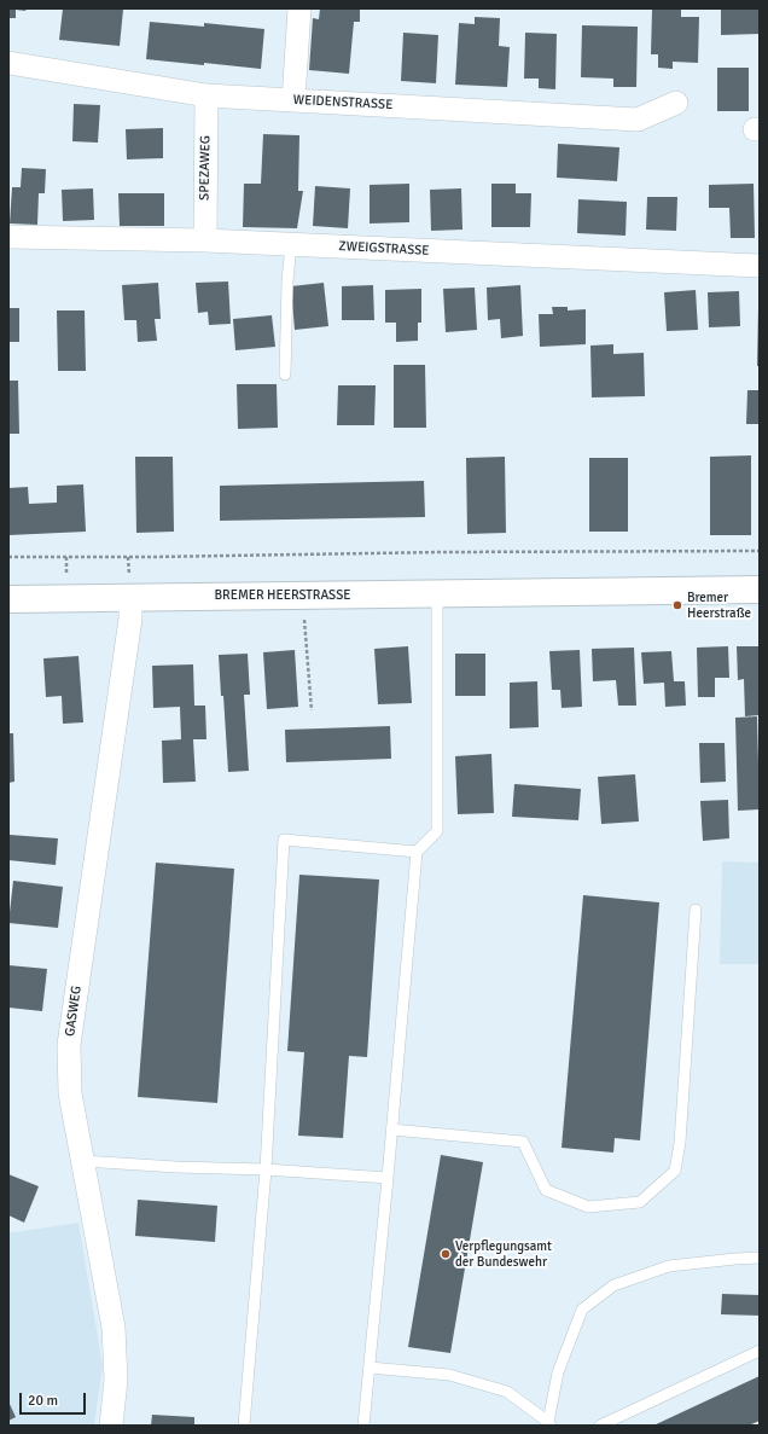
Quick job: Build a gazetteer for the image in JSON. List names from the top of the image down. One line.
{"streets":{"street":["WEIDENSTRASSE","SPEZAWEG","ZWEIGSTRASSE","BREMER HEERSTRASSE","GASWEG"]},"crossings":[["WEIDENSTRASSE","SPEZAWEG"],["SPEZAWEG","ZWEIGSTRASSE"],["BREMER HEERSTRASSE","GASWEG"]],"places":["Bremer Heerstraße","Verpflegungsamt der Bundeswehr"],"scale_bar":"20 m"}
